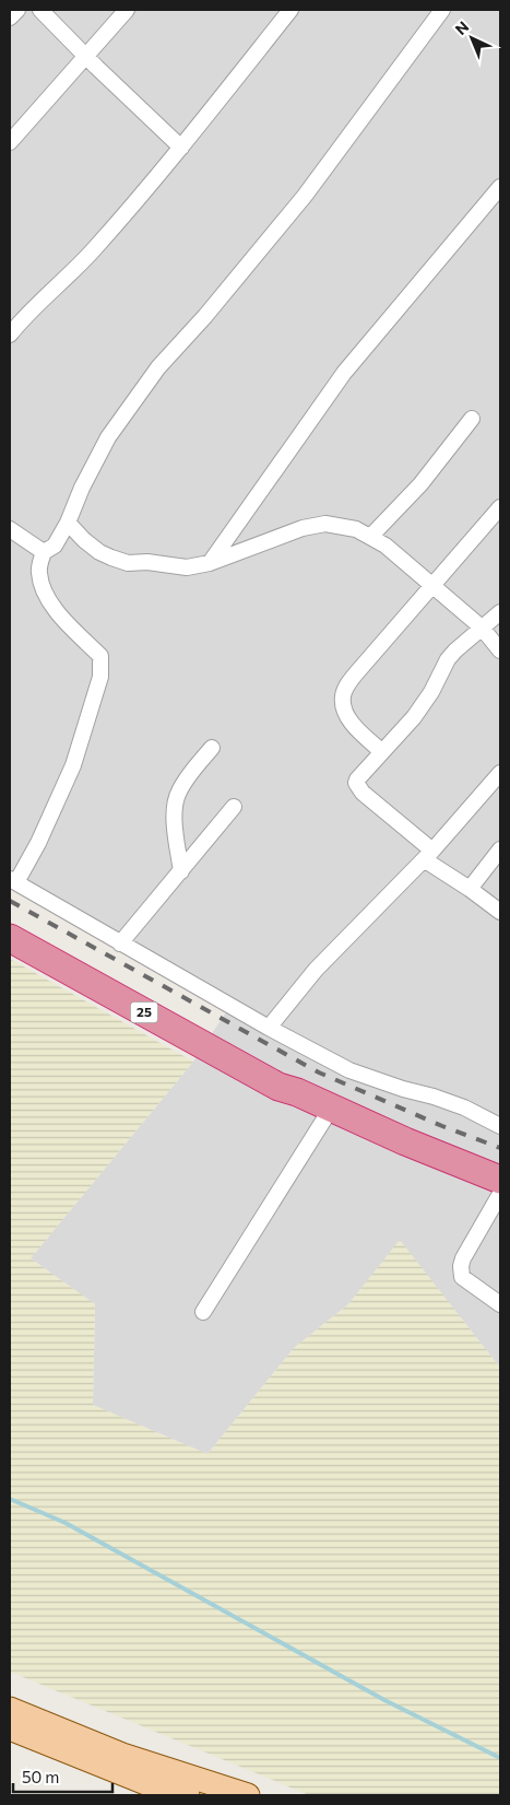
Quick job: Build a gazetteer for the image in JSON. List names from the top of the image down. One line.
{"streets":{"highway":["25"]},"scale_bar":"50 m","north":"top left"}
